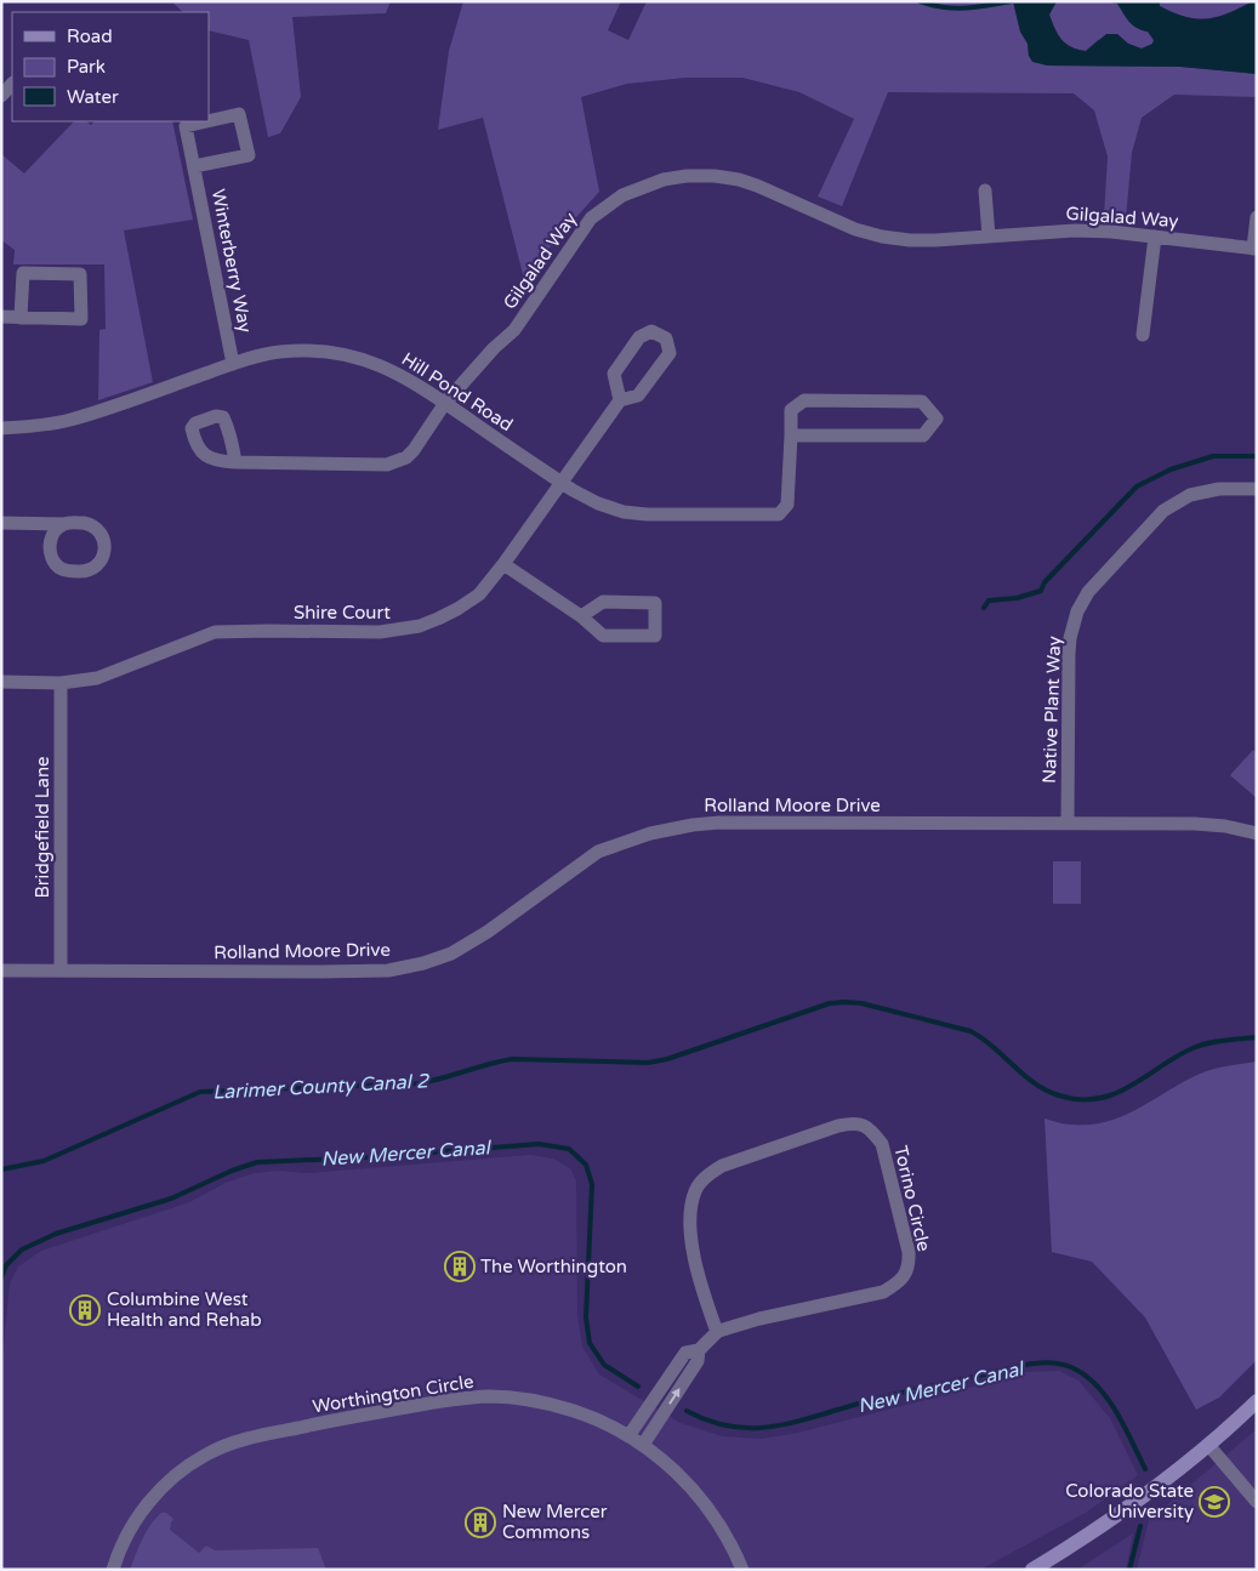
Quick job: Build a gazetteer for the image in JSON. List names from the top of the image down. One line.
{"streets":{"street":["Gilgalad Way","Winterberry Way","Hill Pond Road","Shire Court","Native Plant Way","Rolland Moore Drive","Bridgefield Lane","Torino Circle","Worthington Circle"]},"crossings":[["Gilgalad Way","Hill Pond Road"],["Winterberry Way","Hill Pond Road"],["Hill Pond Road","Shire Court"],["Shire Court","Bridgefield Lane"],["Native Plant Way","Rolland Moore Drive"],["Rolland Moore Drive","Bridgefield Lane"]],"water":["Larimer County Canal 2","New Mercer Canal"],"places":{"building":["The Worthington","Columbine West Health and Rehab","New Mercer Commons"],"school or university":["Colorado State University"]},"legend":["Road","Park","Water"]}
